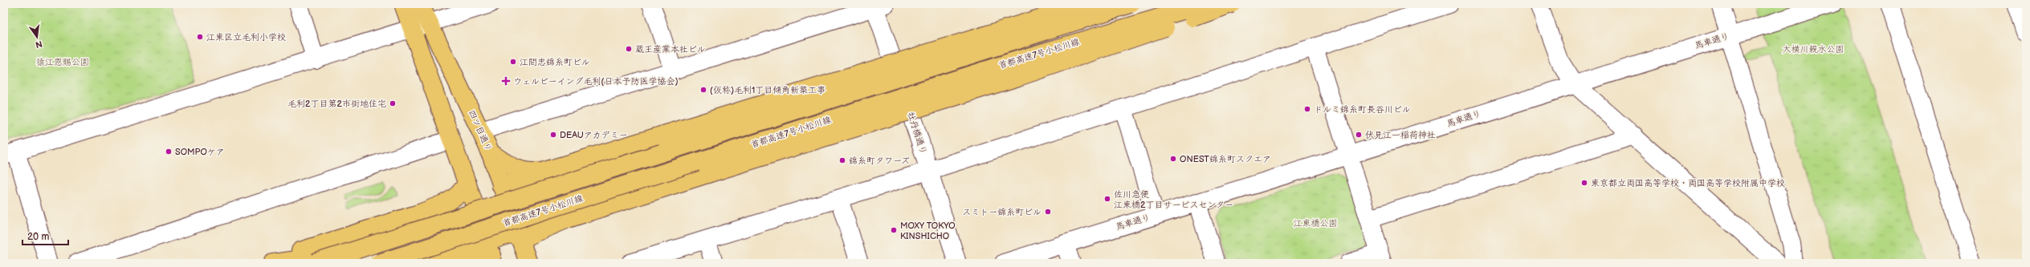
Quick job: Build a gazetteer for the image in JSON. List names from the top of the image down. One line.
{"streets":{"main road":["首都高速7号小松川線","四ツ目通り"],"street":["馬車通り","牡丹橋通り"]},"parks":["大横川親水公園","猿江恩賜公園","江東橋公園"],"places":{"other":["江東区立毛利小学校","蔵王産業本社ビル","江間忠錦糸町ビル","(仮称)毛利1丁目傾角新築工事","毛利2丁目第2市街地住宅","ドルミ錦糸町長谷川ビル","DEAUアカデミー","伏見江一稲荷神社","SOMPOケア","ONEST錦⽷町スクエア","錦糸町タワーズ","東京都立両国高等学校・両国高等学校附属中学校","佐川急便 江東橋2丁目サービスセンター","スミトー錦糸町ビル","MOXY TOKYO KINSHICHO"],"health":["ウェルビーイング毛利(日本予防医学協会)"]},"scale_bar":"20 m","north":"bottom"}
